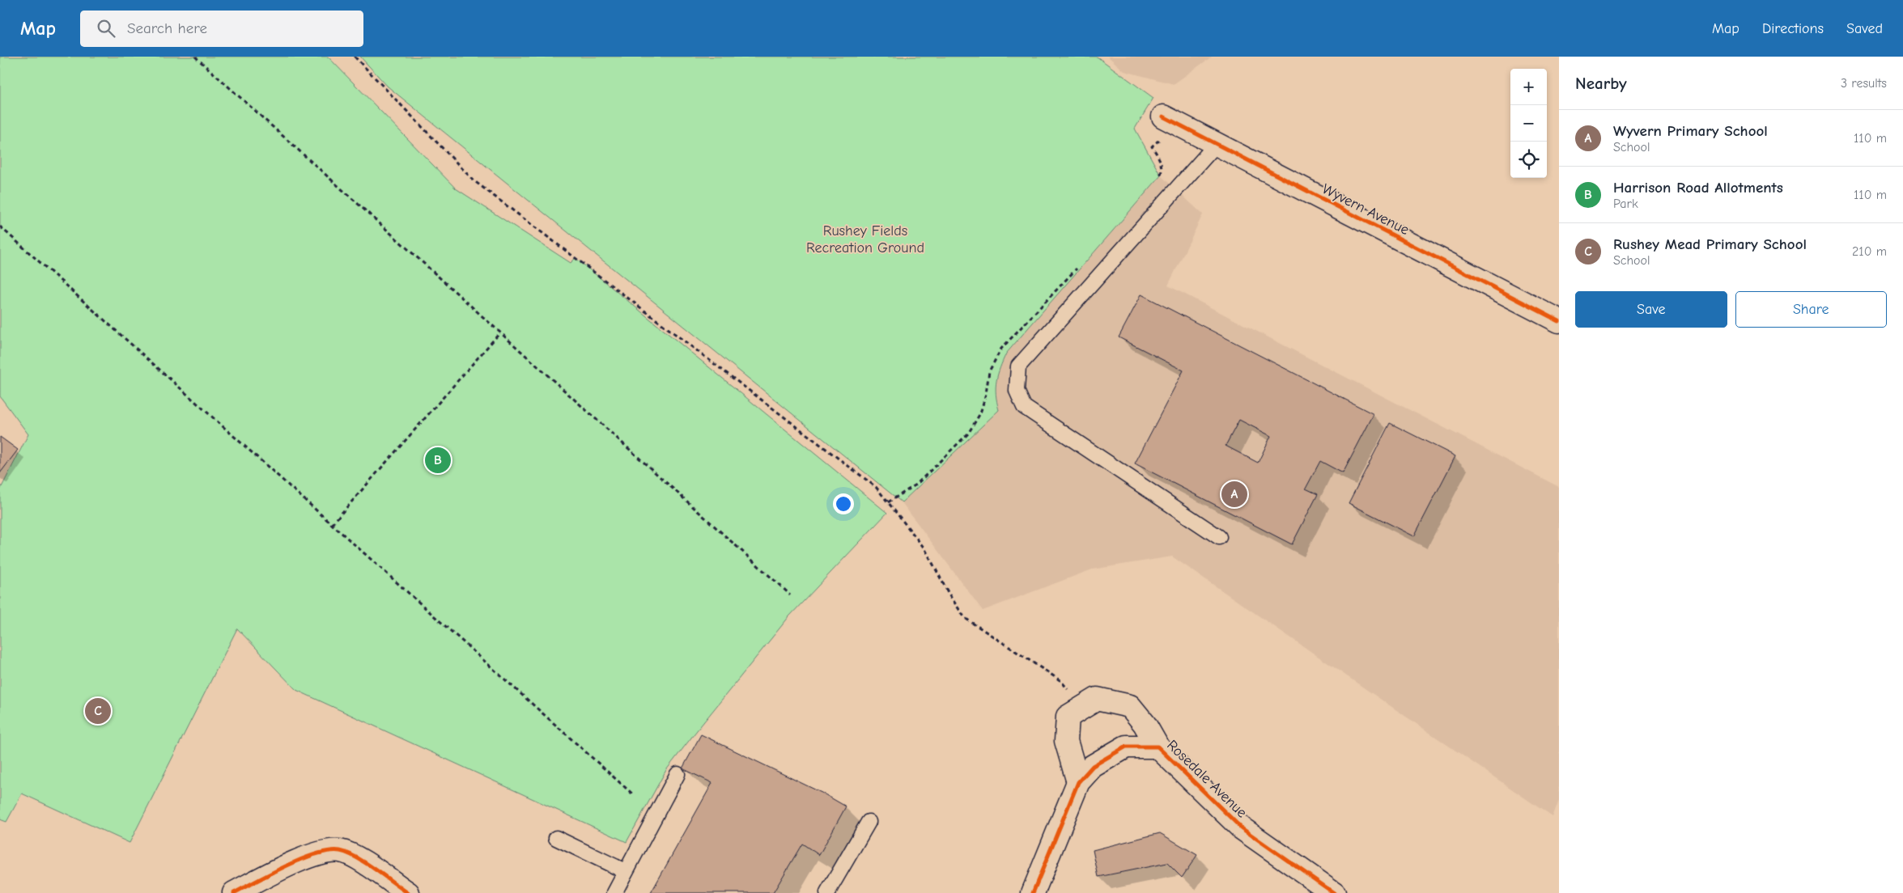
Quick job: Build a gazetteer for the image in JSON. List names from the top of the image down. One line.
{"streets":{"street":["Wyvern Avenue","Rosedale Avenue"]},"parks":["Rushey Fields Recreation Ground"],"page":{"header":"Map","search":"Search here","nav":["Map","Directions","Saved"],"heading":["Nearby","3 results"],"map_buttons":["+","−"],"list":[{"mark":"A","name":"Wyvern Primary School","note":"School","value":"110 m"},{"mark":"B","name":"Harrison Road Allotments","note":"Park","value":"110 m"},{"mark":"C","name":"Rushey Mead Primary School","note":"School","value":"210 m"}],"buttons":["Save","Share"],"pins":["B","A","C"]}}
